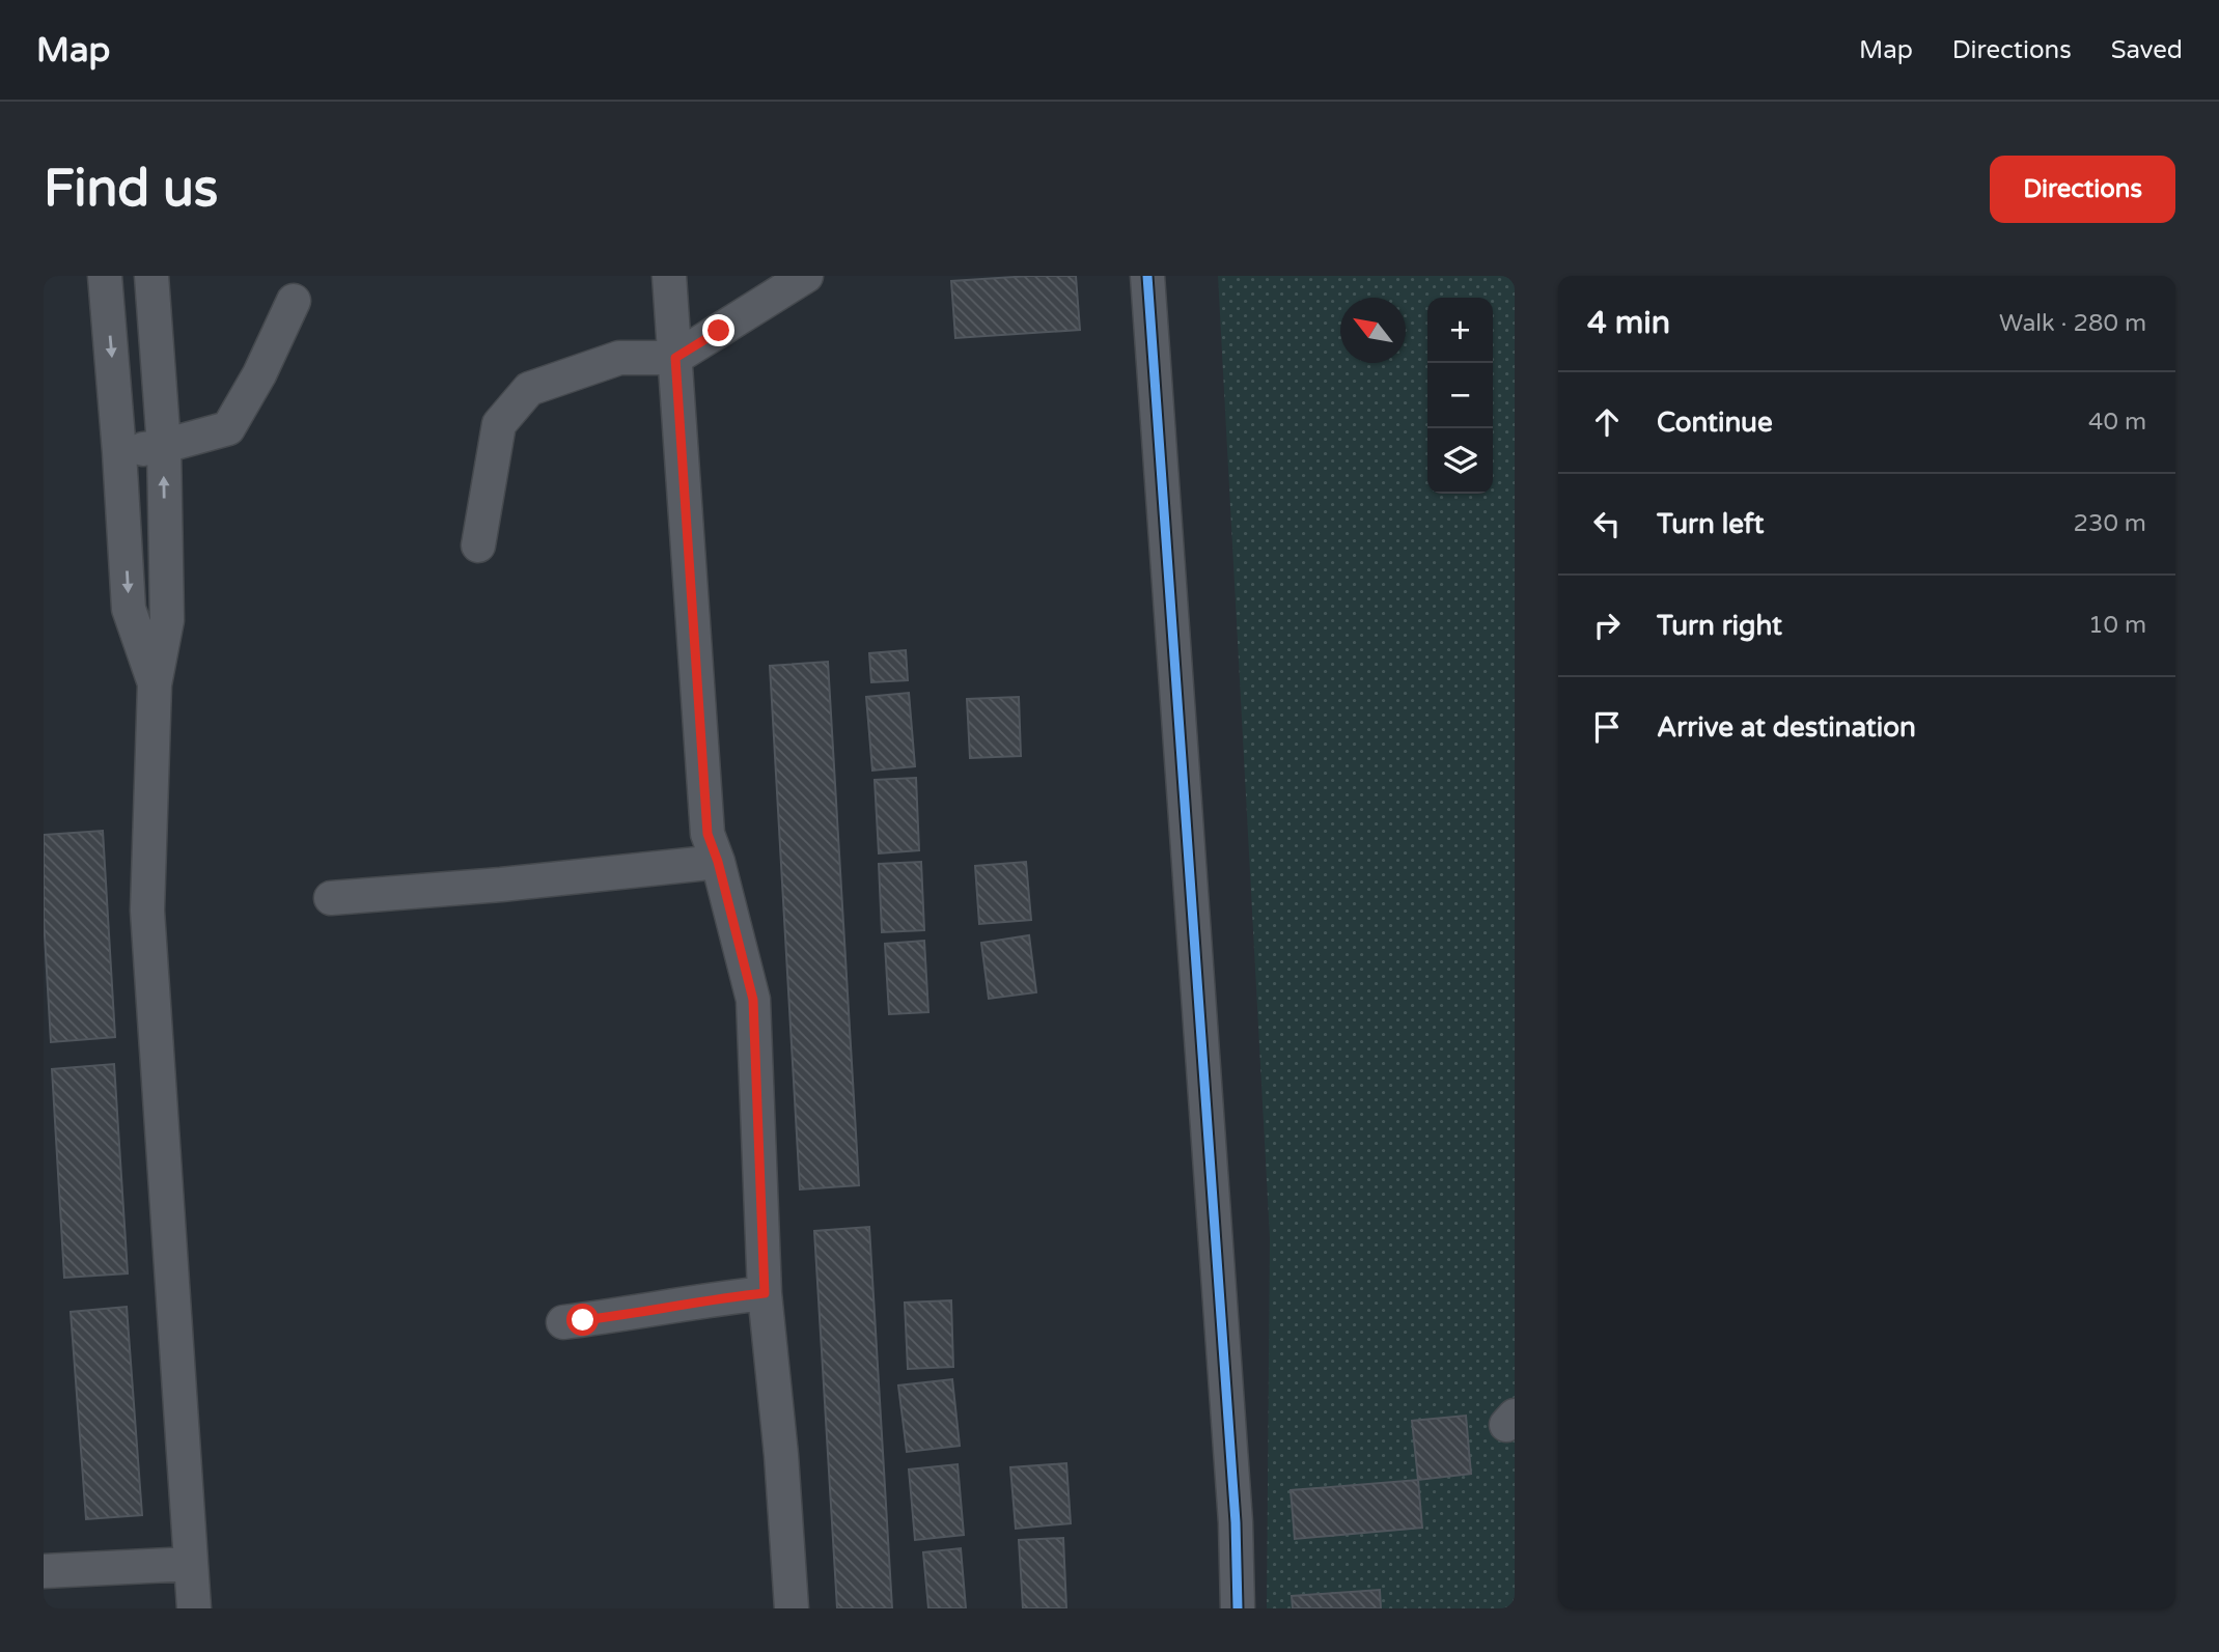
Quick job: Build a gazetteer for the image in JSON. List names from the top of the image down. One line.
{"north":"top left","page":{"header":"Map","nav":["Map","Directions","Saved"],"buttons":"Directions","title":"Find us","heading":["4 min","Walk · 280 m"],"map_buttons":["+","−"],"list":[["Continue","40 m"],["Turn left","230 m"],["Turn right","10 m"],"Arrive at destination"]}}
